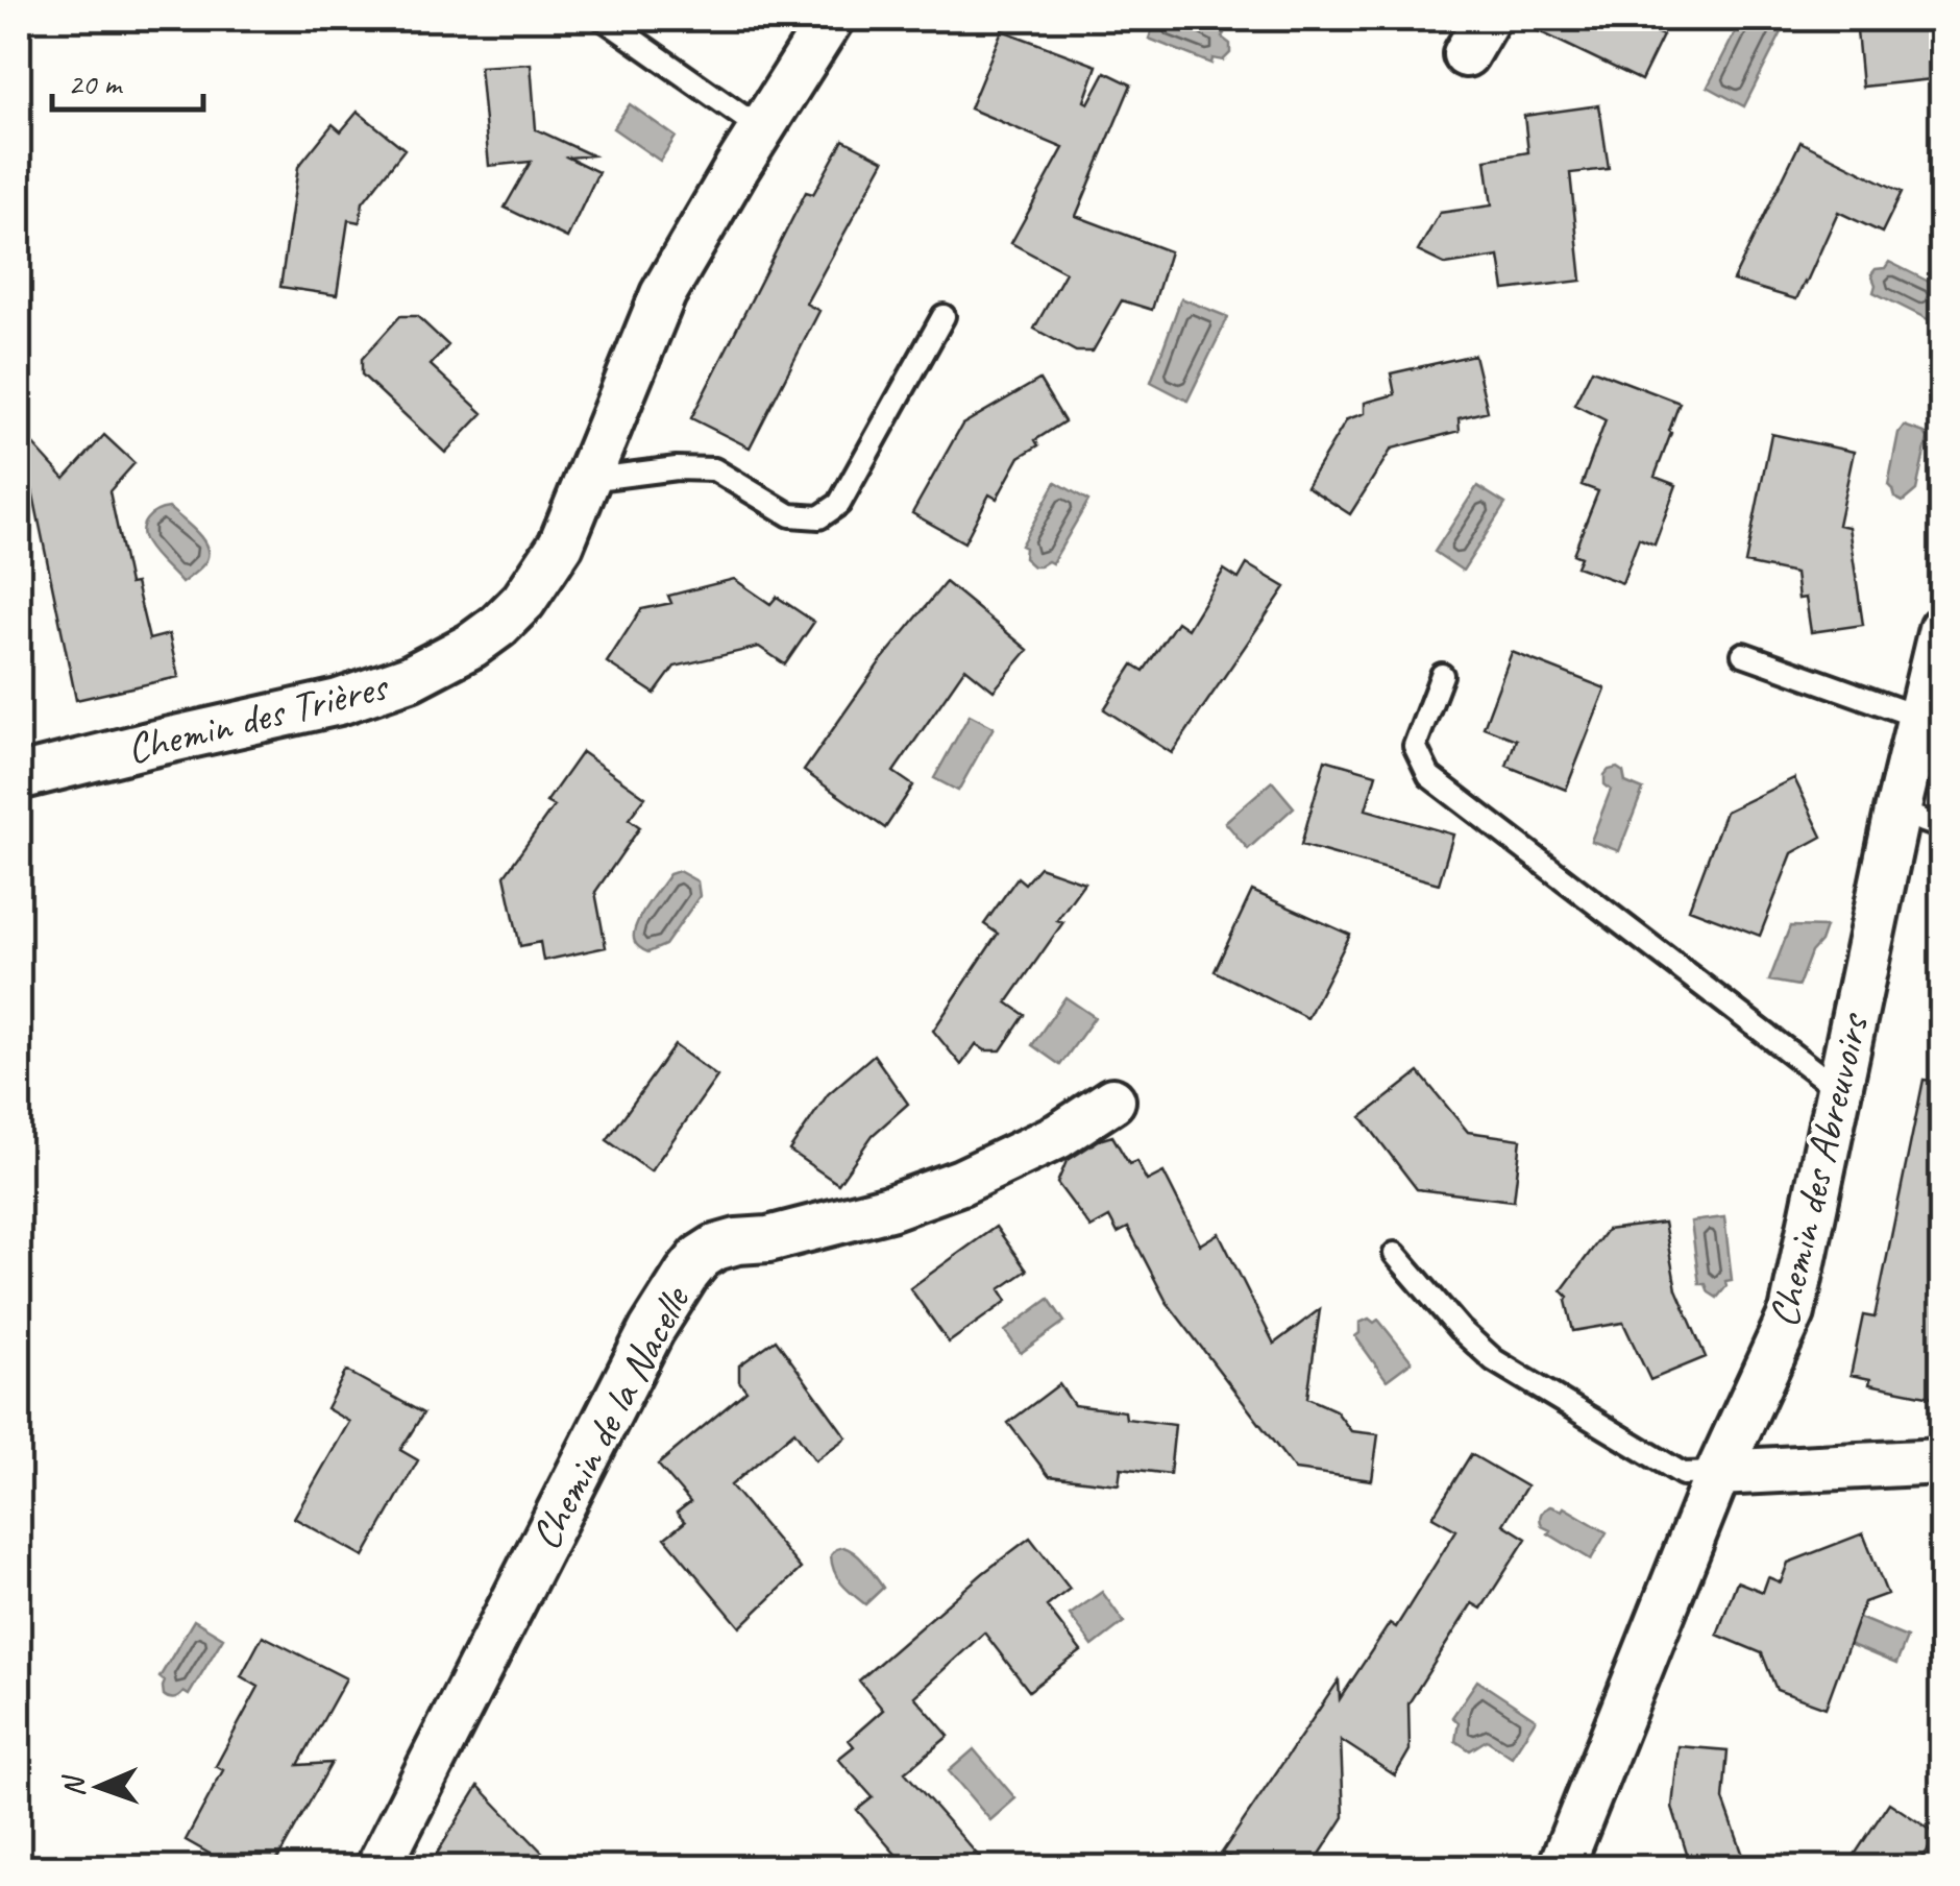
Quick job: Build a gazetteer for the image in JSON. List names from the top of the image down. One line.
{"streets":{"street":["Chemin des Trières","Chemin des Abreuvoirs","Chemin de la Nacelle"]},"scale_bar":"20 m","north":"left"}
